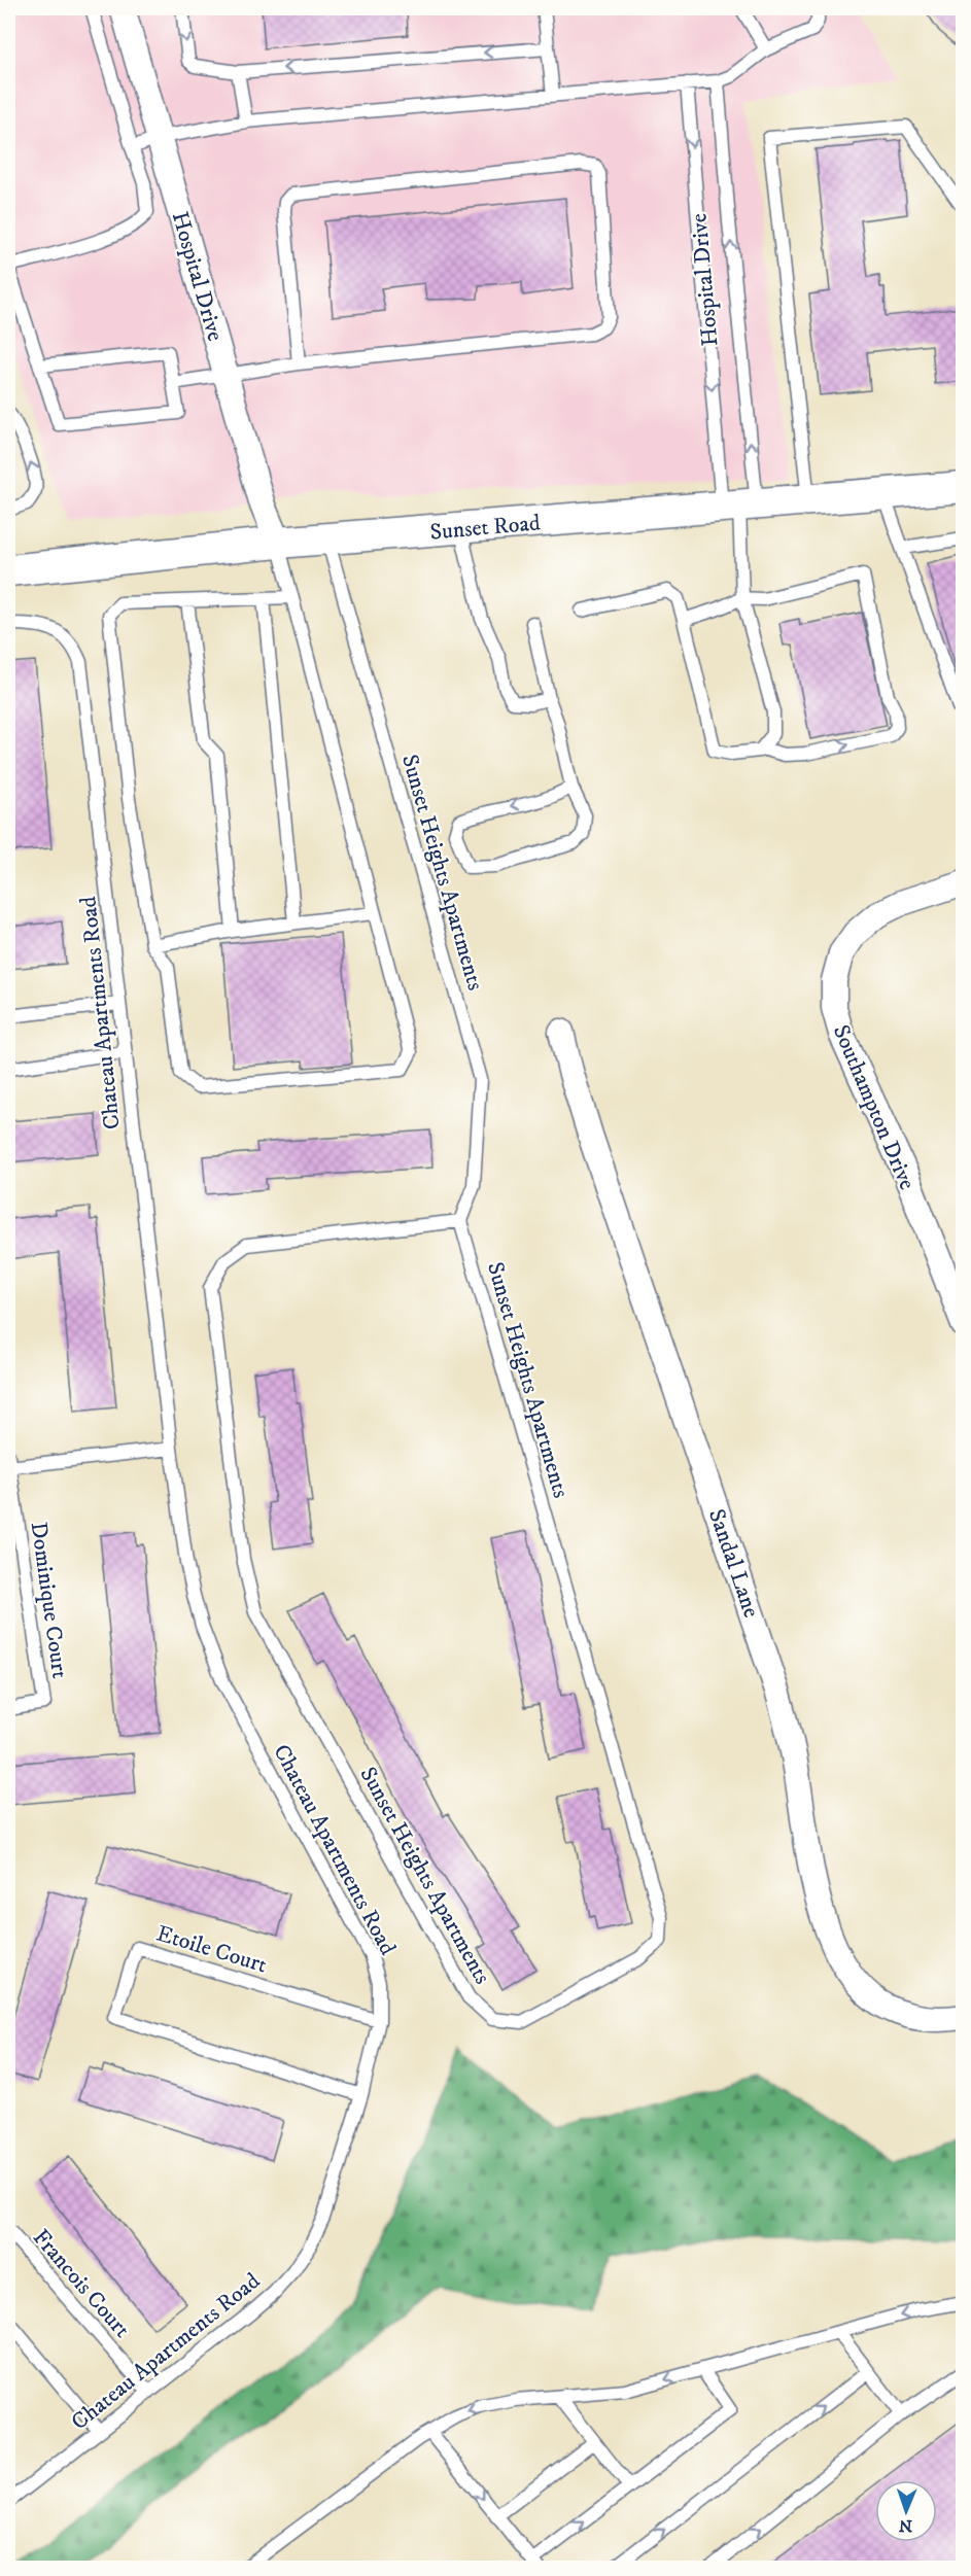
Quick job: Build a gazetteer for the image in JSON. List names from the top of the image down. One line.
{"streets":{"street":["Hospital Drive","Sunset Road","Southampton Drive","Sandal Lane"],"lane":["Sunset Heights Apartments","Chateau Apartments Road","Dominique Court","Etoile Court","Francois Court"]},"crossings":[["Hospital Drive","Sunset Road"],["Sunset Road","Sunset Heights Apartments"],["Chateau Apartments Road","Etoile Court"],["Chateau Apartments Road","Francois Court"]],"north":"bottom"}
